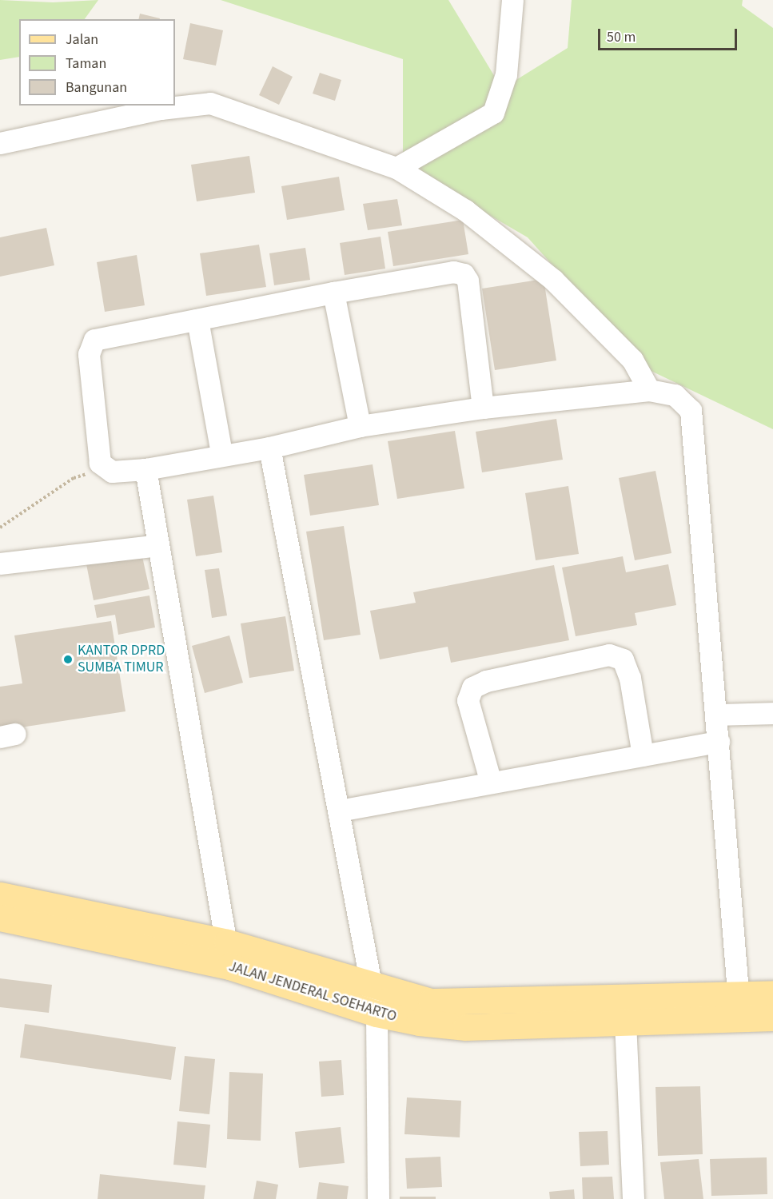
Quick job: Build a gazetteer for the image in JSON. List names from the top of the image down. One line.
{"streets":{"main road":["JALAN JENDERAL SOEHARTO"]},"places":["KANTOR DPRD SUMBA TIMUR"],"legend":["Jalan","Taman","Bangunan"],"scale_bar":"50 m"}
